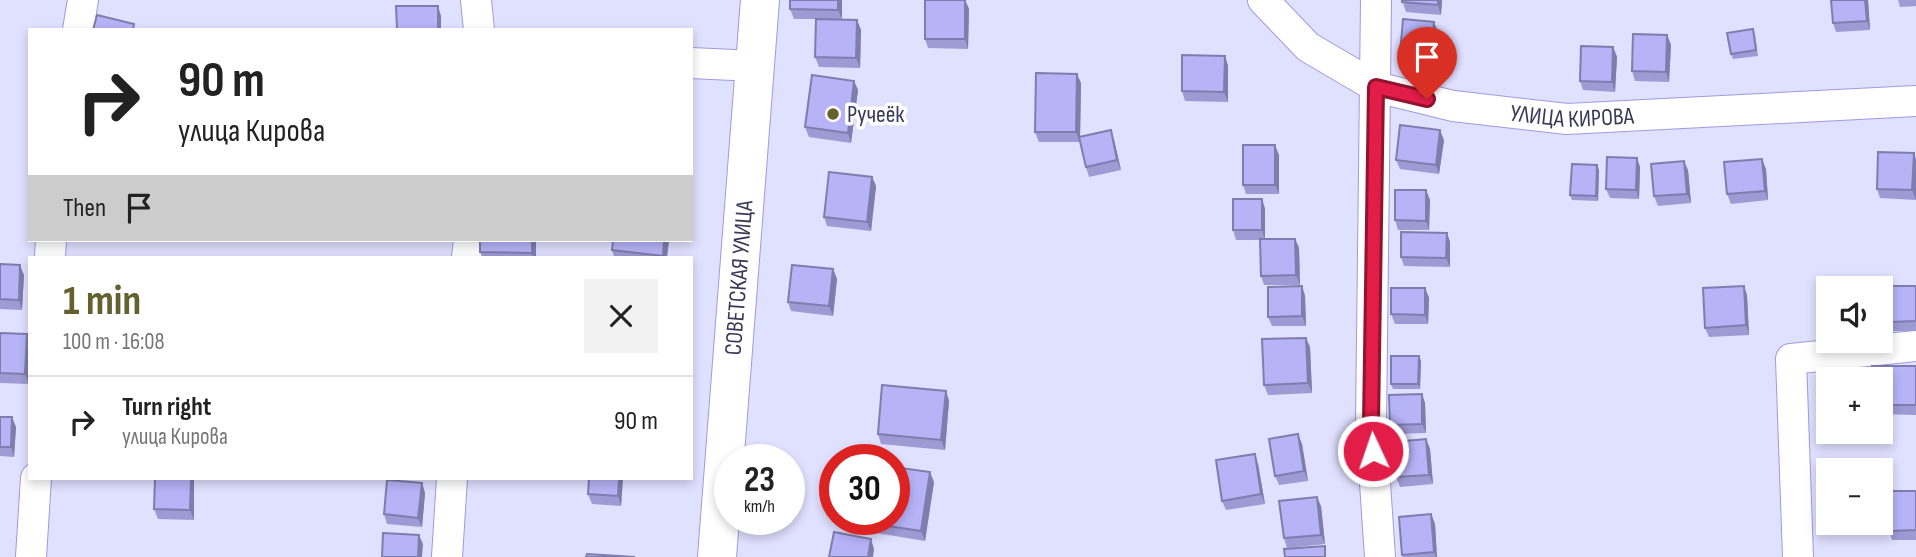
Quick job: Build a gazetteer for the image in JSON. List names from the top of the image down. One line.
{"streets":{"main road":["СОВЕТСКАЯ УЛИЦА"],"street":["УЛИЦА КИРОВА"]},"places":["Ручеёк"],"page":{"turn":["90 m","улица Кирова"],"then":"Then","heading":["1 min","100 m · 16:08"],"map_buttons":["+","−"],"list":[{"name":"Turn right","note":"улица Кирова","value":"90 m"}],"speed":"23 km/h","limit":"30"}}
